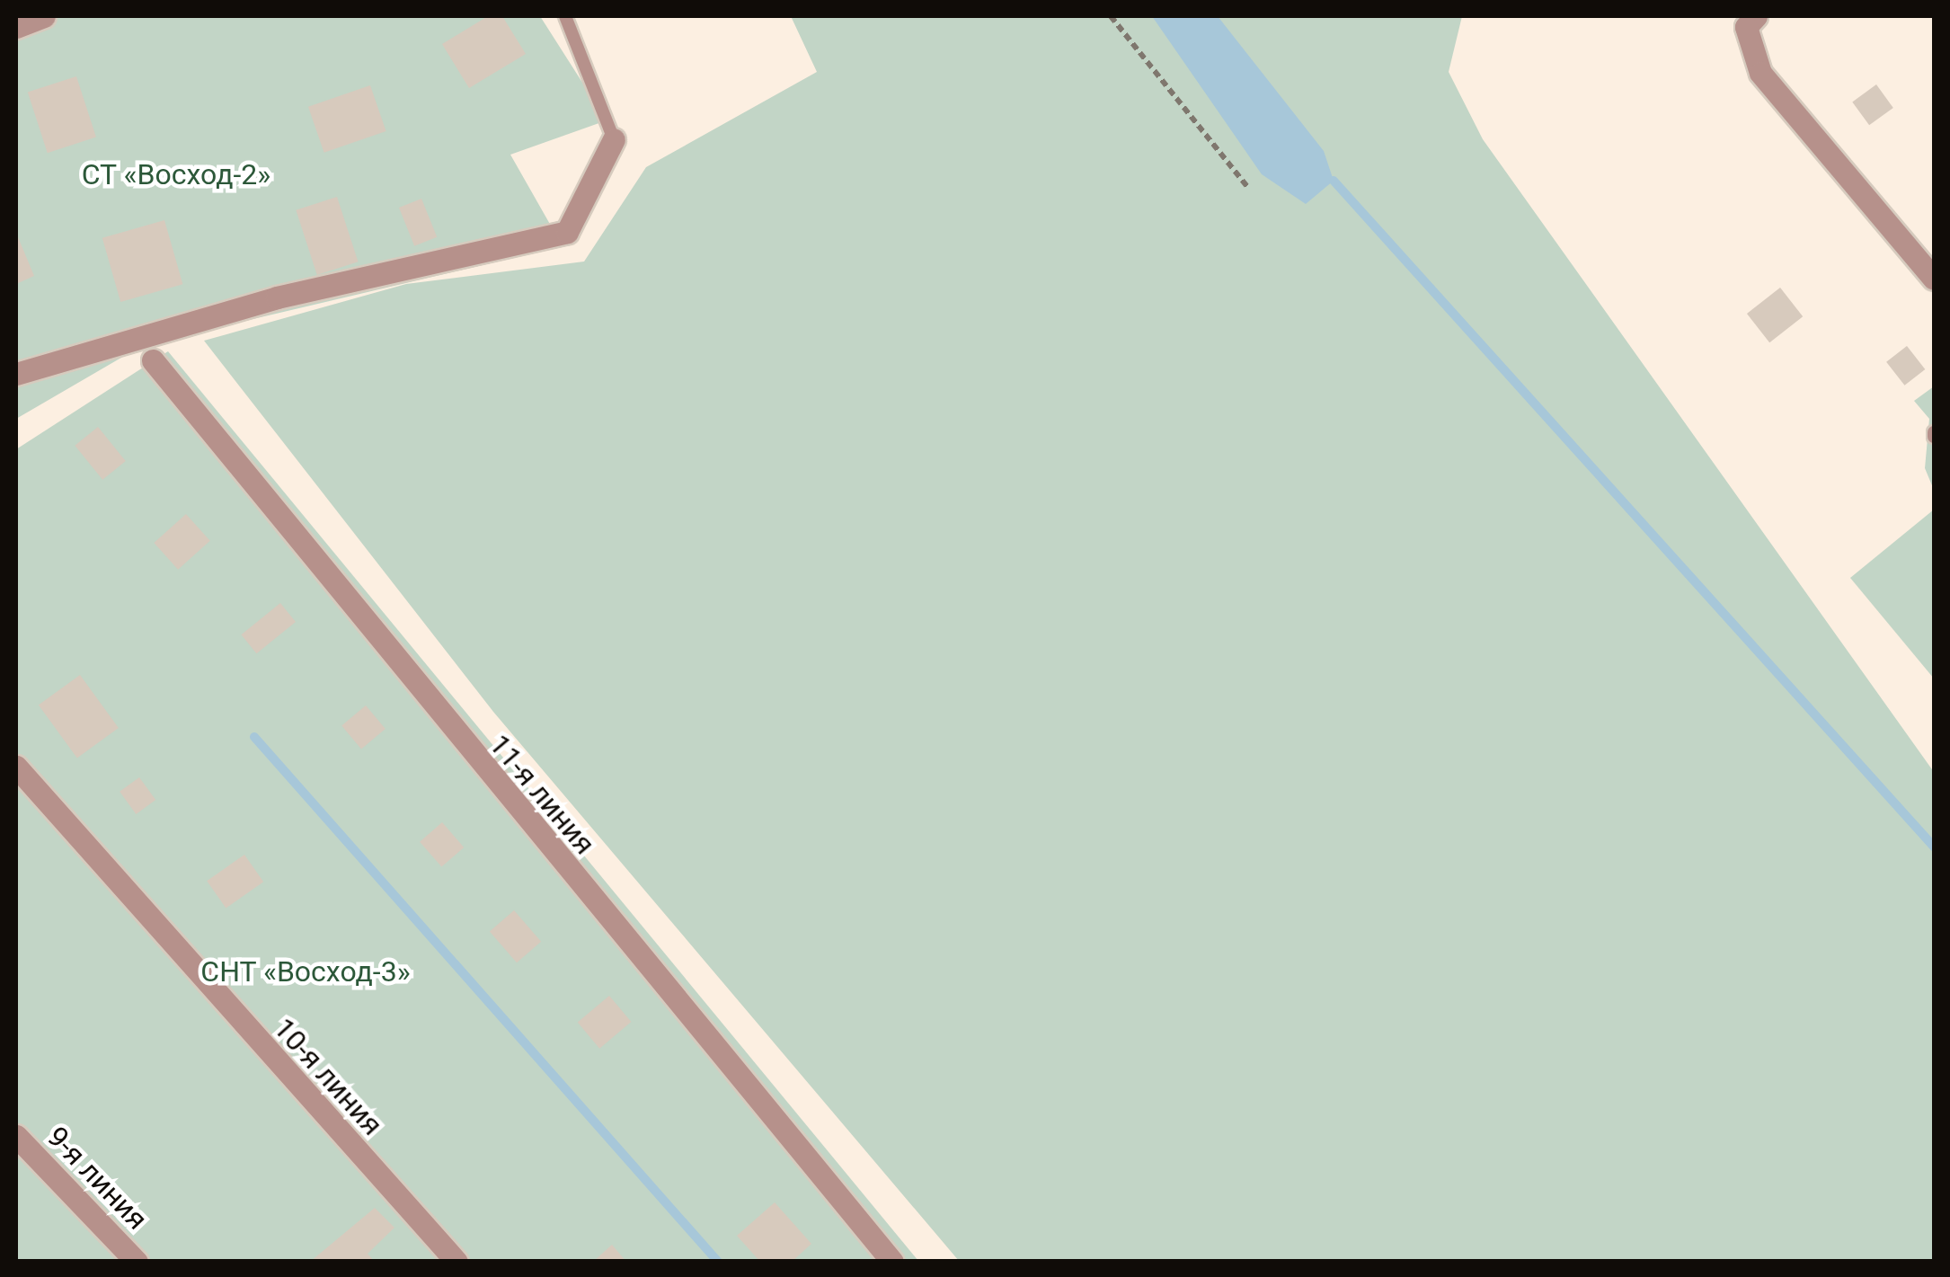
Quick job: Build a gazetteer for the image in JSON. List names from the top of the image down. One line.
{"streets":{"street":["11-я линия","10-я линия","9-я линия"]},"parks":["СТ «Восход-2»","СНТ «Восход-3»"]}
